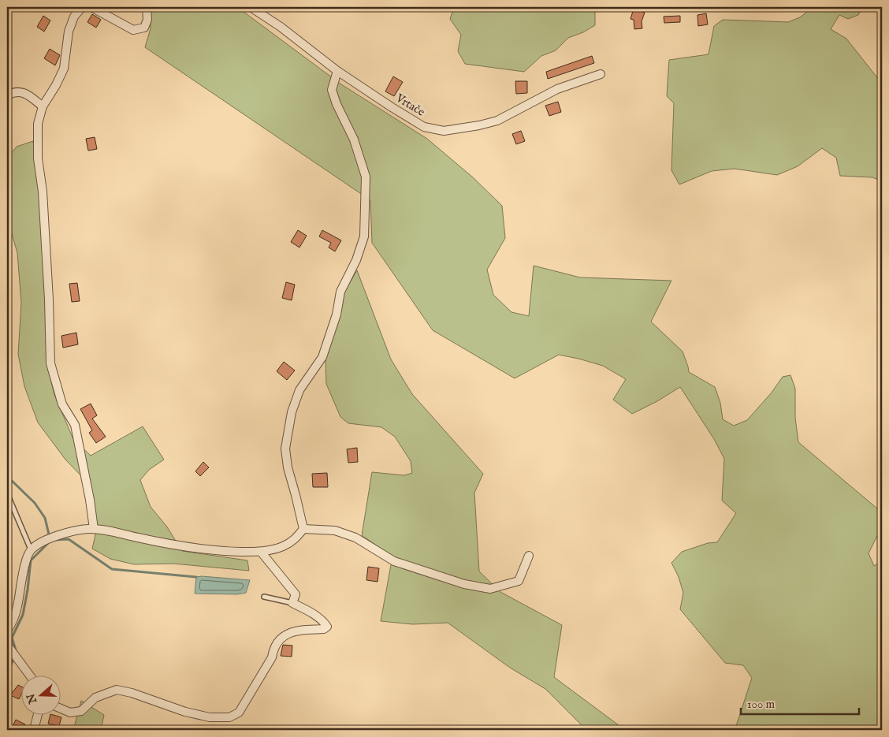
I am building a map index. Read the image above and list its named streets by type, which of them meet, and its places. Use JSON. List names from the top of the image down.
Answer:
{
  "streets": {
    "street": ["Vrtače"]
  },
  "scale_bar": "100 m",
  "north": "left"
}
